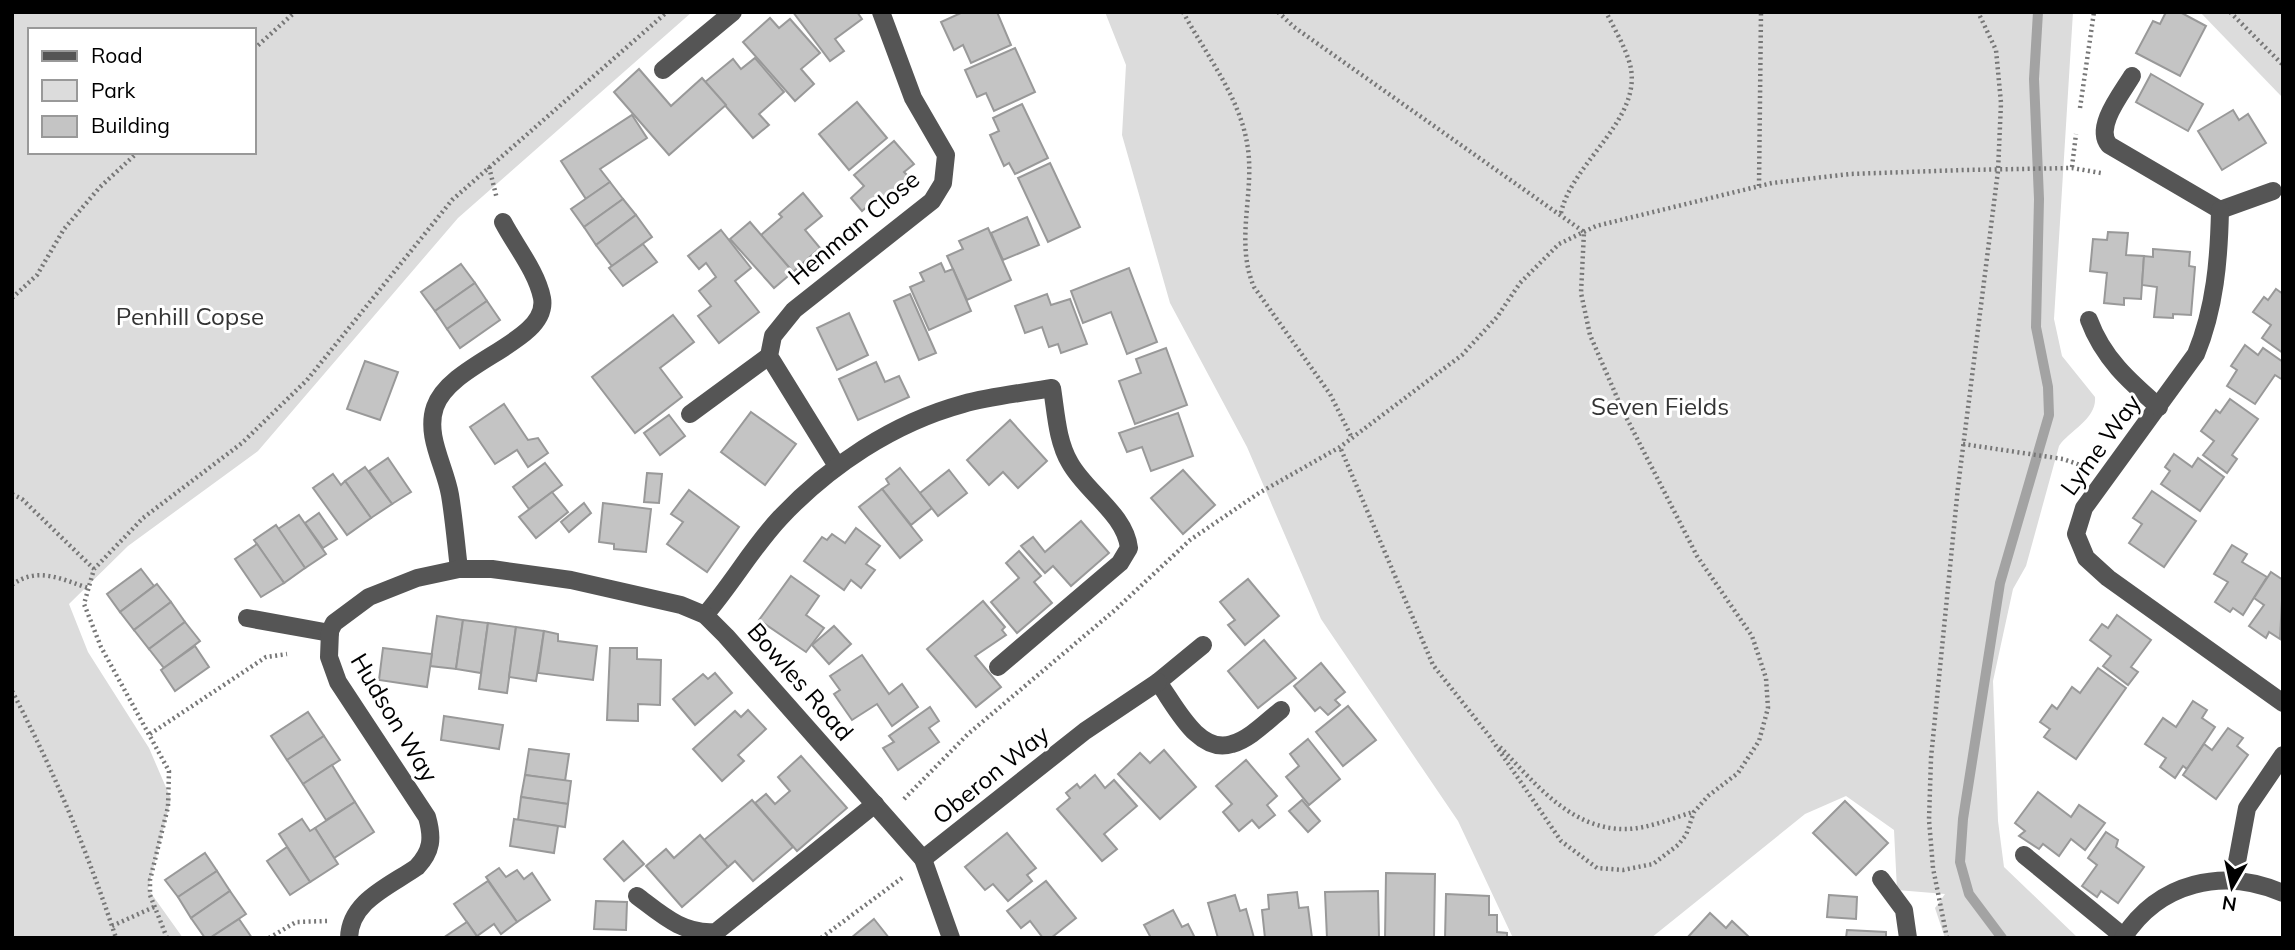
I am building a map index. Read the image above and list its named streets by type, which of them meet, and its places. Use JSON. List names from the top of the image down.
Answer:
{
  "streets": {
    "street": [
      "Henman Close",
      "Lyme Way",
      "Bowles Road",
      "Hudson Way",
      "Oberon Way"
    ]
  },
  "crossings": [
    ["Bowles Road", "Hudson Way"],
    ["Bowles Road", "Oberon Way"]
  ],
  "parks": ["Penhill Copse", "Seven Fields"],
  "legend": ["Road", "Park", "Building"],
  "north": "bottom"
}
